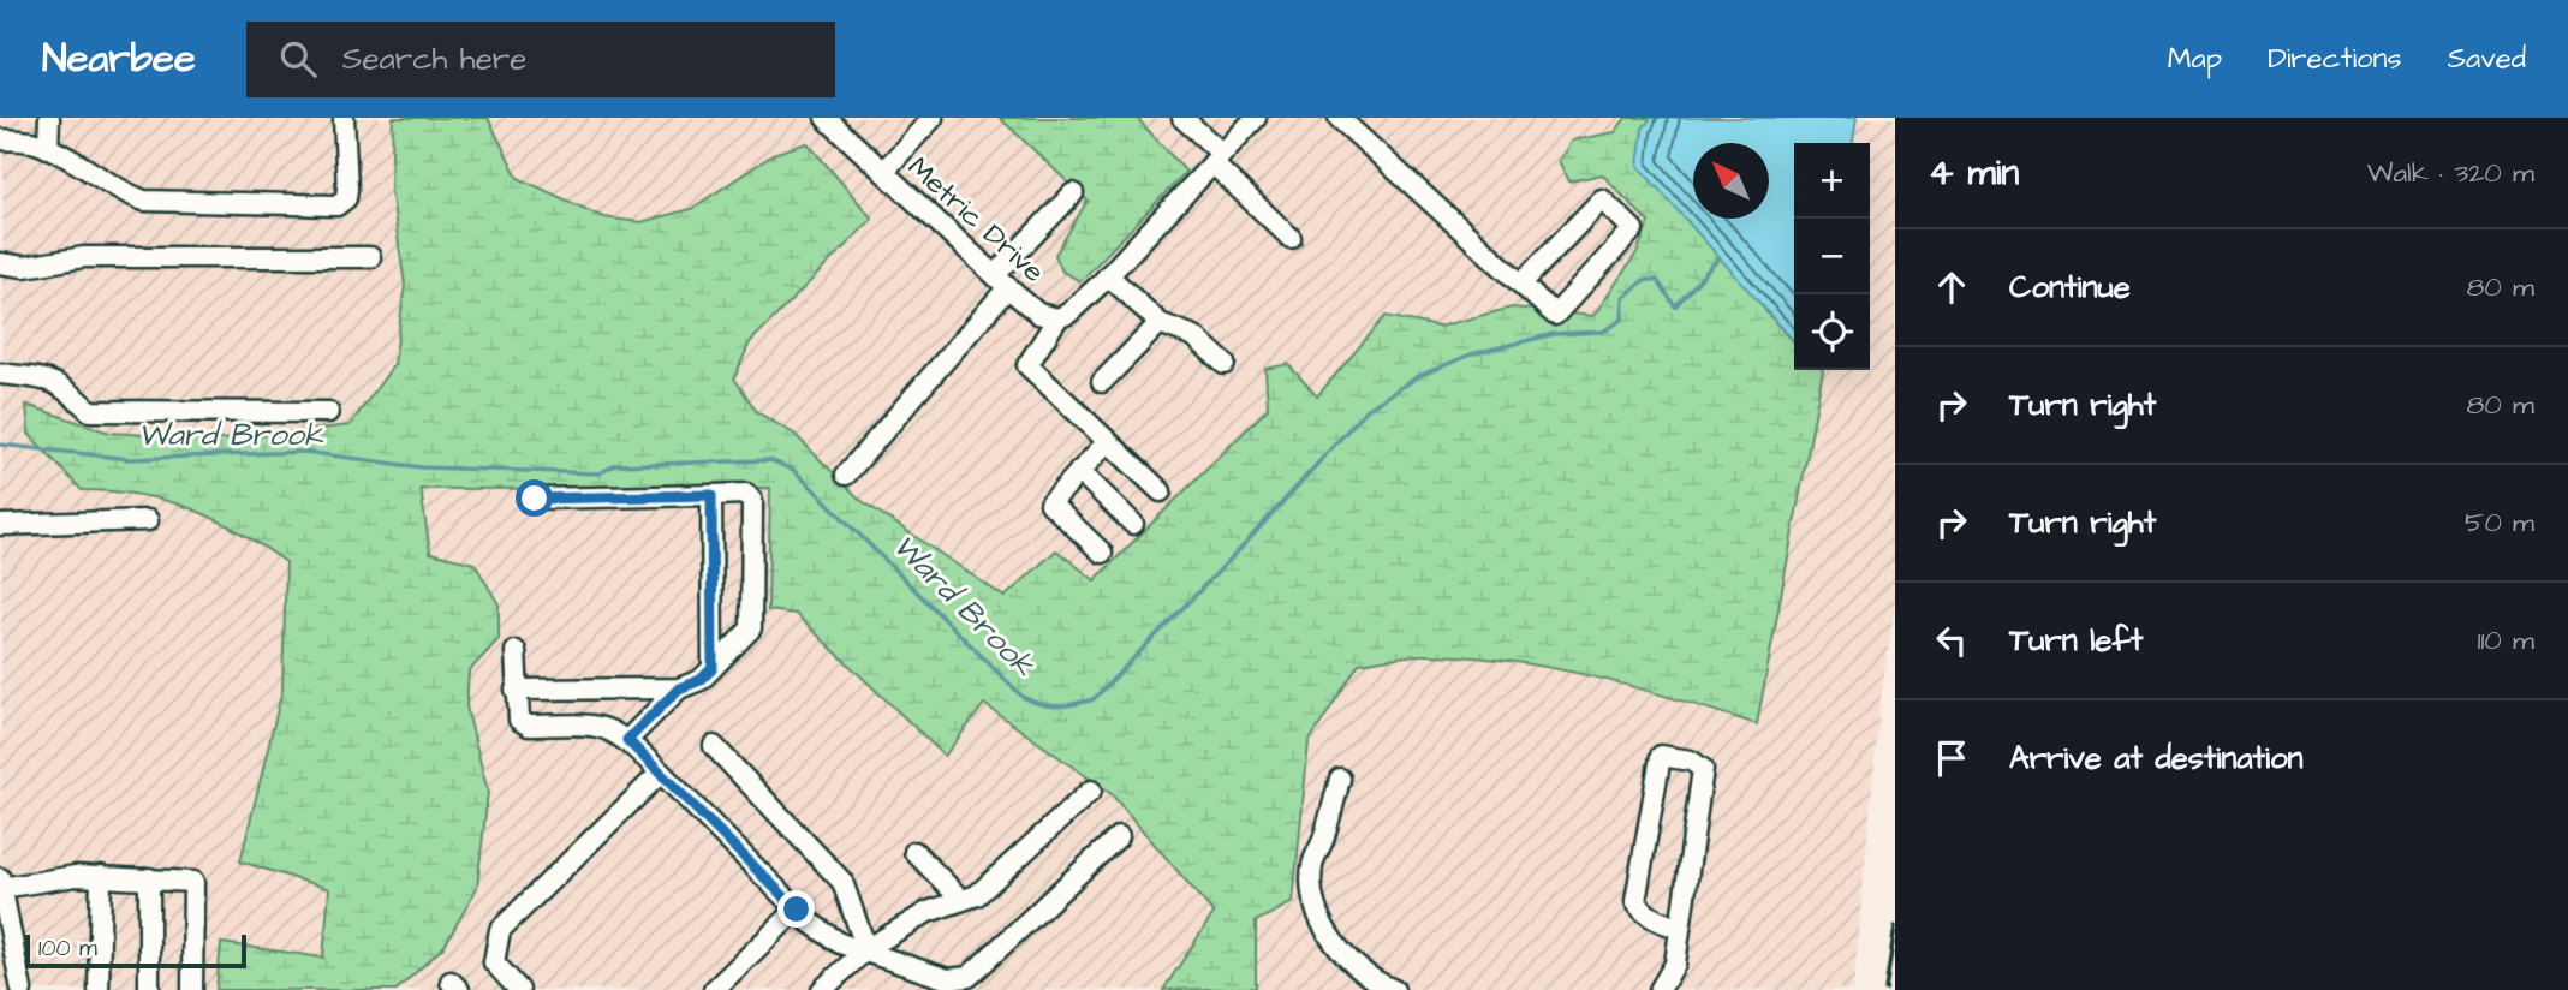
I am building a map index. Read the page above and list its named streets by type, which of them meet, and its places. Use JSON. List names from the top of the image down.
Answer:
{
  "streets": {
    "street": ["Metric Drive"]
  },
  "water": ["Ward Brook"],
  "scale_bar": "100 m",
  "north": "top left",
  "page": {
    "header": "Nearbee",
    "search": "Search here",
    "nav": ["Map", "Directions", "Saved"],
    "heading": ["4 min", "Walk · 320 m"],
    "map_buttons": ["+", "−"],
    "list": [
      ["Continue", "80 m"],
      ["Turn right", "80 m"],
      ["Turn right", "50 m"],
      ["Turn left", "110 m"],
      "Arrive at destination"
    ],
    "scale": "100 m"
  }
}
